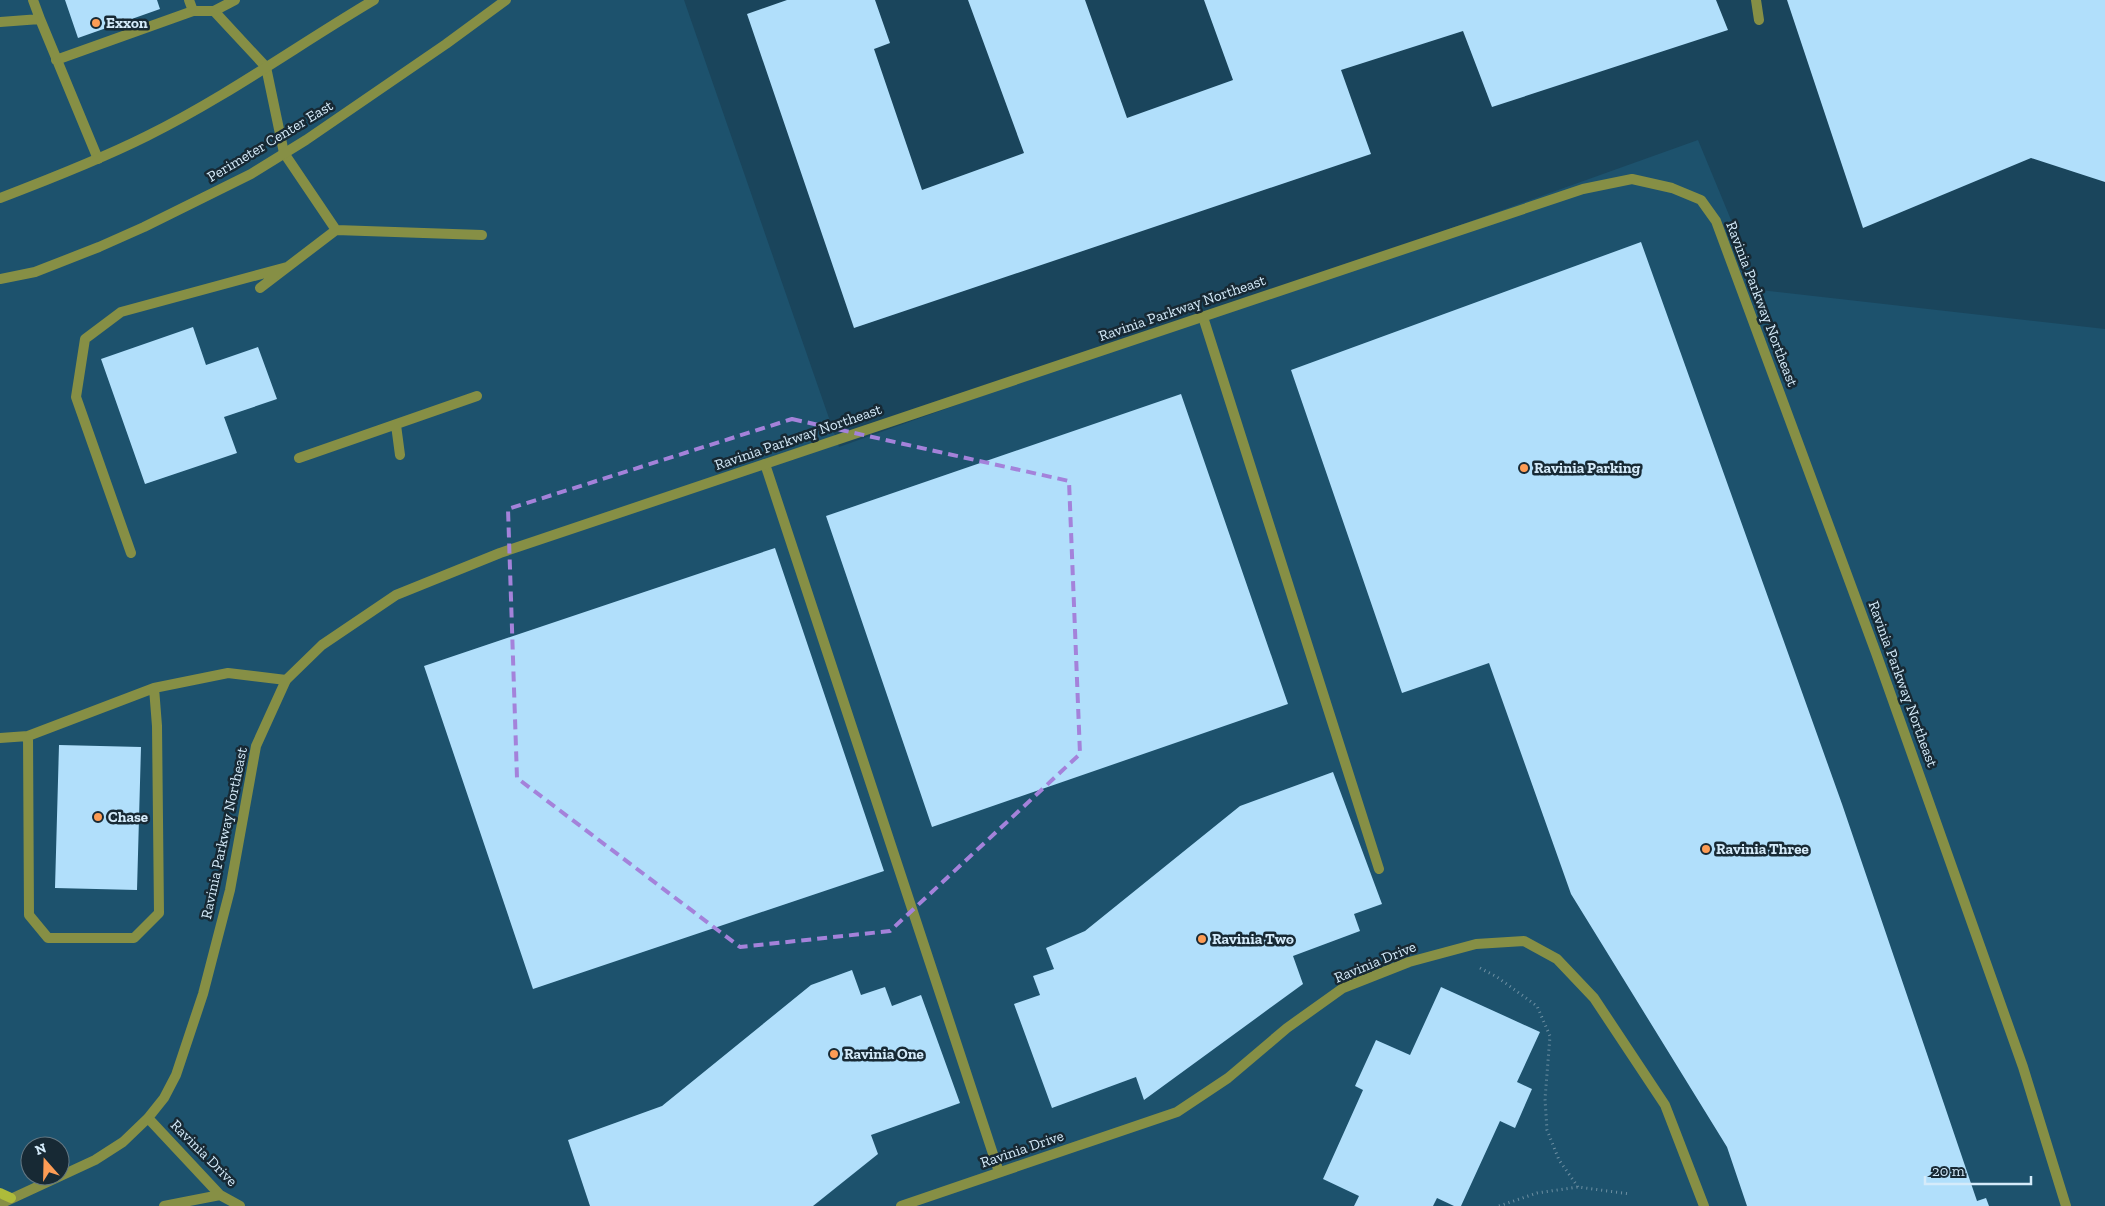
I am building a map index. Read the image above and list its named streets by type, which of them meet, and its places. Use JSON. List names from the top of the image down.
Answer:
{
  "streets": {
    "street": ["Perimeter Center East", "Ravinia Parkway Northeast", "Ravinia Drive"]
  },
  "crossings": [
    ["Ravinia Parkway Northeast", "Ravinia Drive"]
  ],
  "places": [
    "Exxon",
    "Ravinia Parking",
    "Chase",
    "Ravinia Three",
    "Ravinia Two",
    "Ravinia One"
  ],
  "scale_bar": "20 m",
  "north": "top"
}
